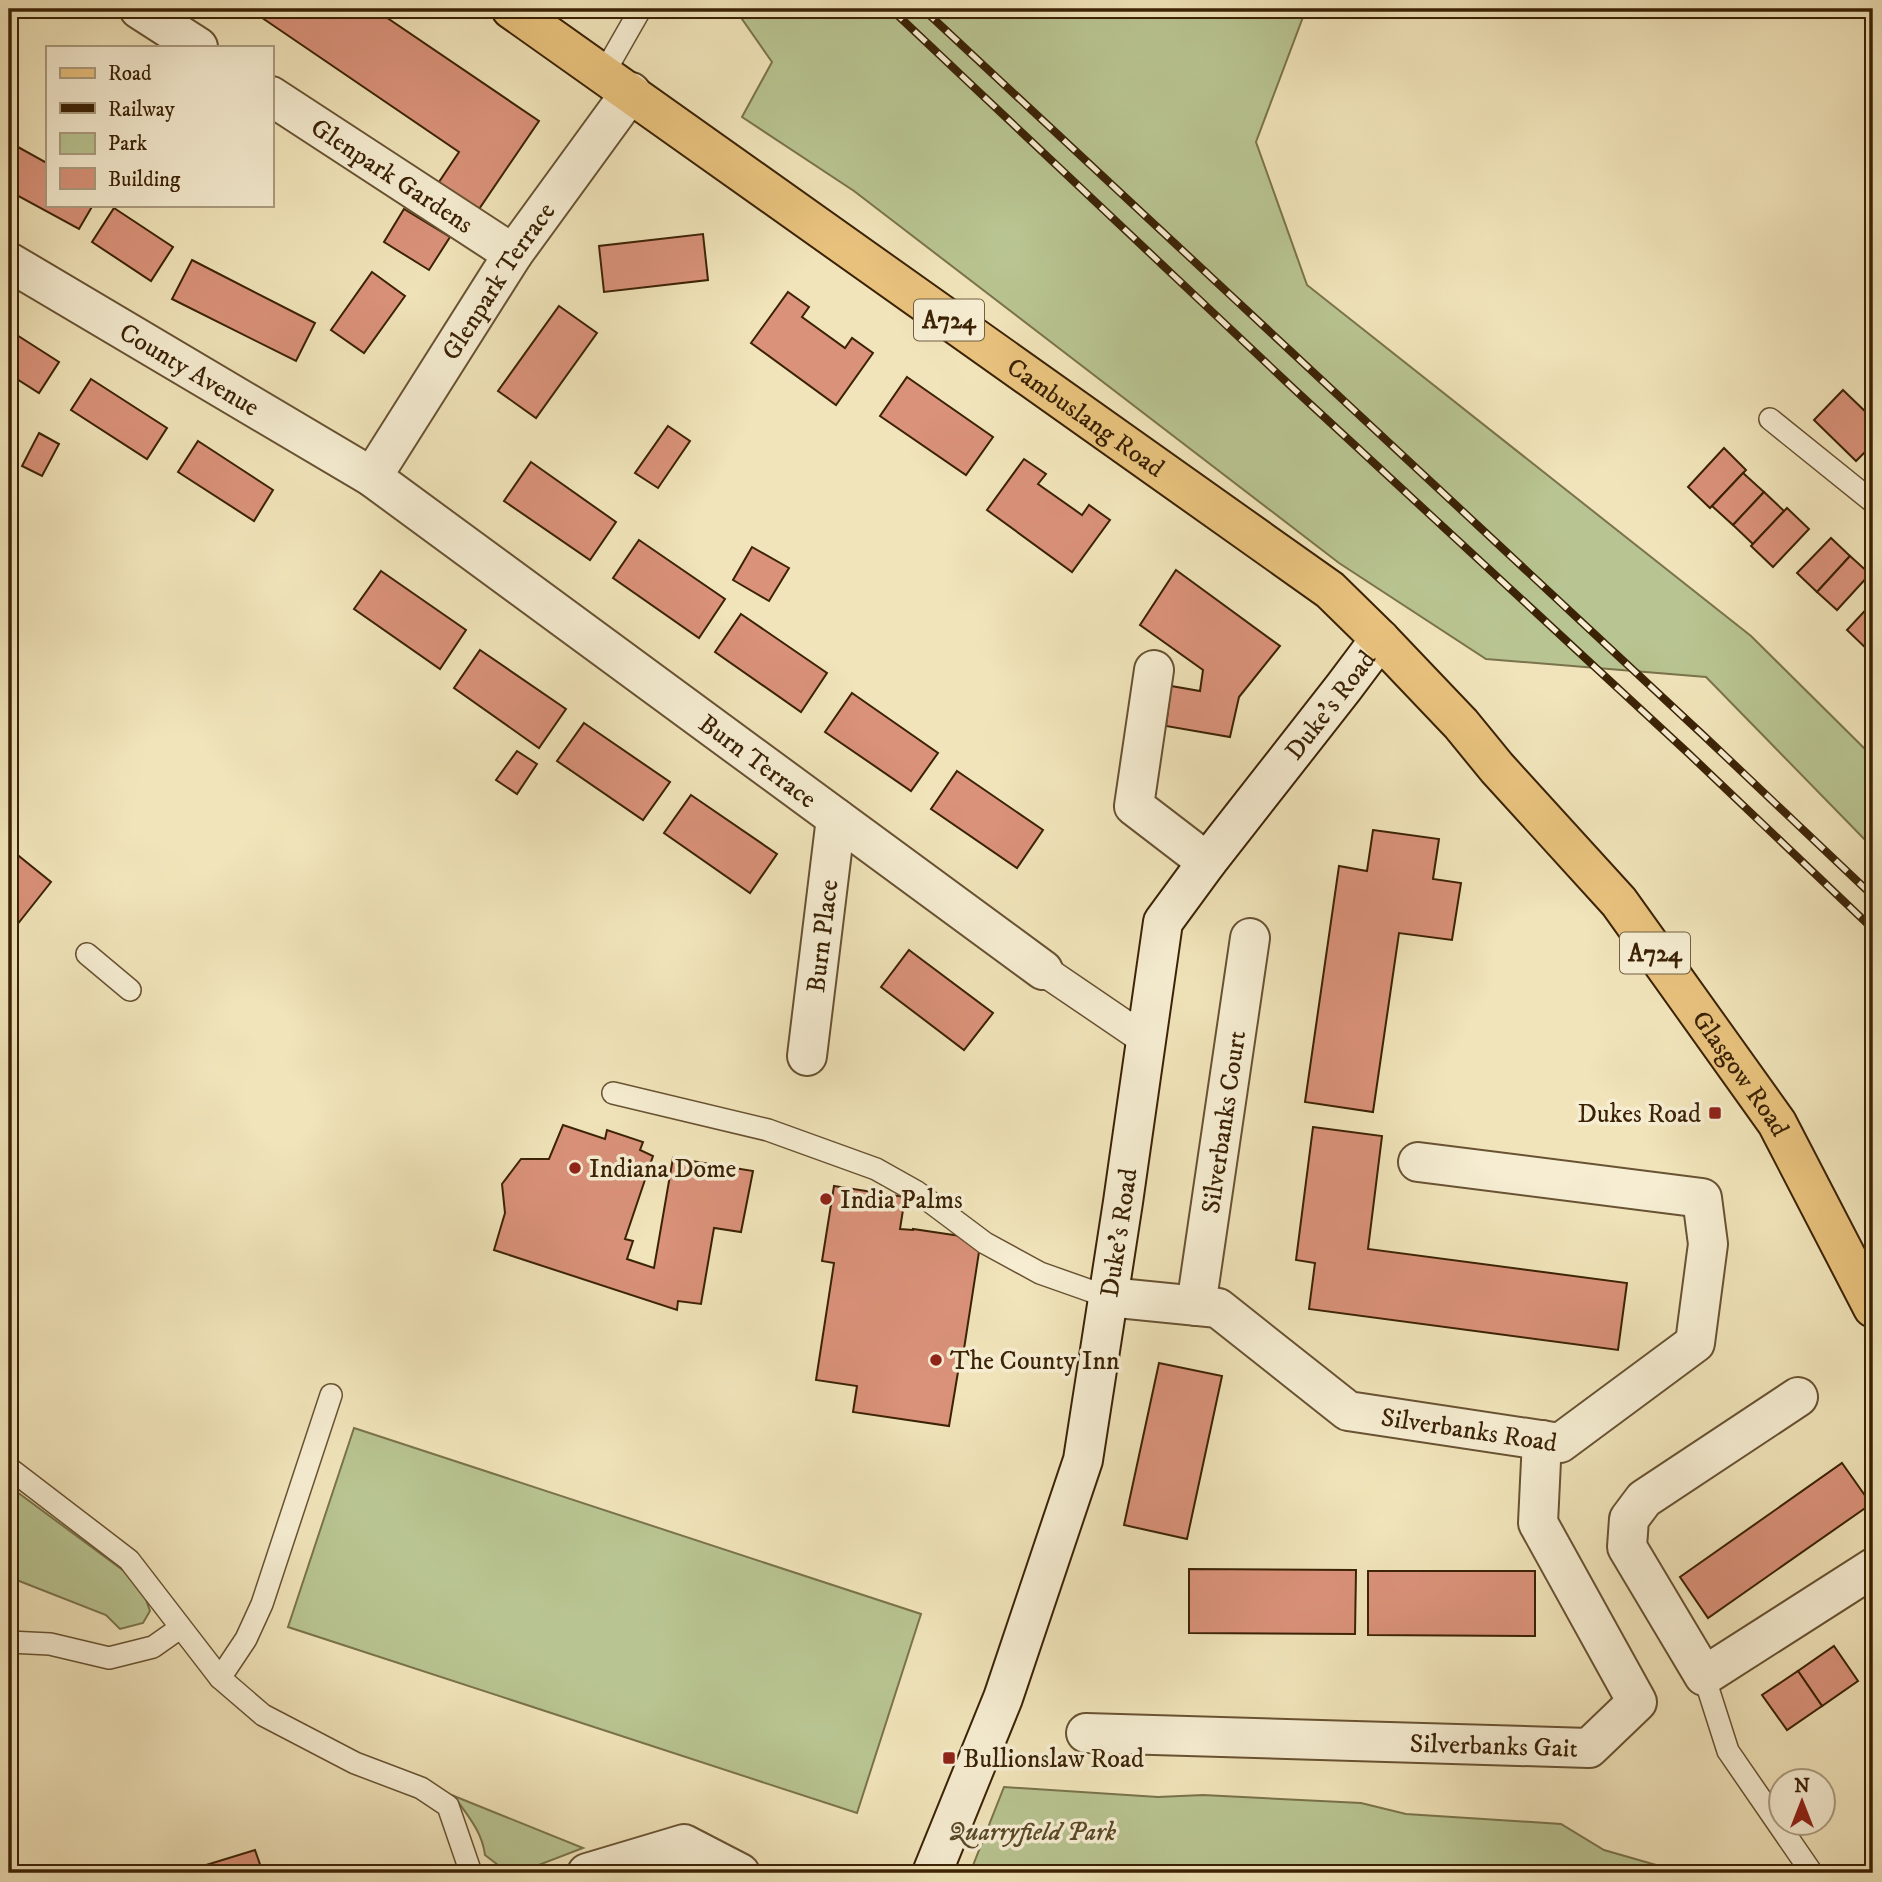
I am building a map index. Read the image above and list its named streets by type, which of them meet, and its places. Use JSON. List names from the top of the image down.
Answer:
{
  "streets": {
    "main road": ["A724", "Cambuslang Road", "Glasgow Road"],
    "street": [
      "Glenpark Gardens",
      "Glenpark Terrace",
      "County Avenue",
      "Duke's Road",
      "Burn Terrace",
      "Burn Place",
      "Silverbanks Court",
      "Silverbanks Road",
      "Silverbanks Gait"
    ]
  },
  "crossings": [
    ["Glenpark Gardens", "Glenpark Terrace"],
    ["Glenpark Terrace", "County Avenue"],
    ["Glenpark Terrace", "Cambuslang Road"],
    ["Glenpark Terrace", "Burn Terrace"],
    ["County Avenue", "Burn Terrace"],
    ["Cambuslang Road", "Duke's Road"],
    ["Cambuslang Road", "Glasgow Road"],
    ["Duke's Road", "Burn Terrace"],
    ["Duke's Road", "Glasgow Road"],
    ["Duke's Road", "Silverbanks Road"],
    ["Burn Terrace", "Burn Place"],
    ["Silverbanks Court", "Silverbanks Road"],
    ["Silverbanks Road", "Silverbanks Gait"]
  ],
  "parks": ["Quarryfield Park"],
  "places": {
    "transit": ["Dukes Road", "Bullionslaw Road"],
    "other": ["Indiana Dome", "India Palms", "The County Inn"]
  },
  "legend": [
    "Road",
    "Railway",
    "Park",
    "Building"
  ],
  "north": "top"
}
